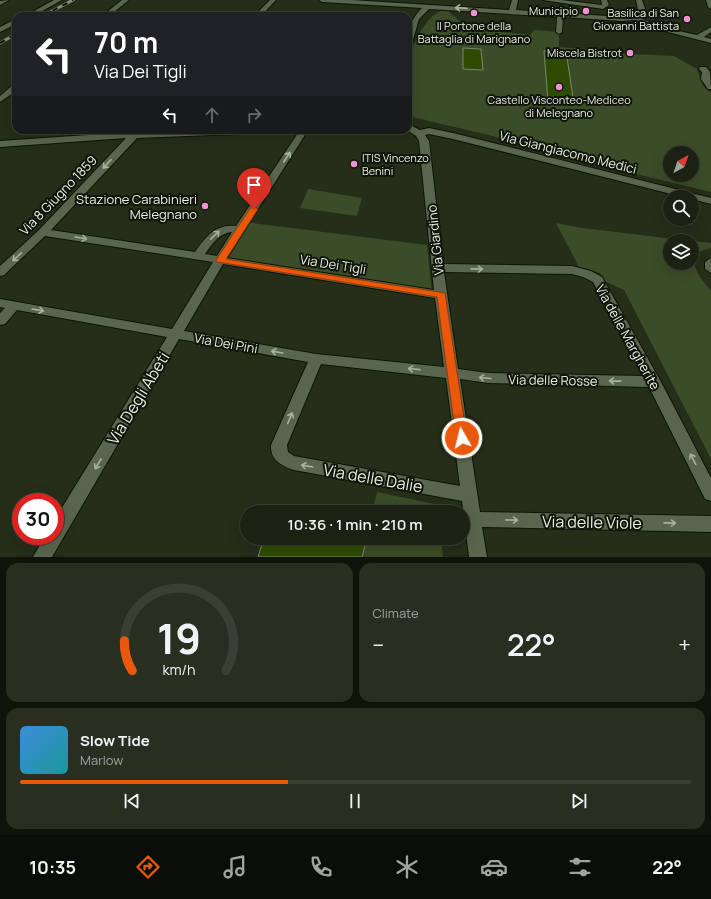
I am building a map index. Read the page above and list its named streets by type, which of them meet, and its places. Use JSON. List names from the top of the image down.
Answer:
{
  "streets": {
    "street": [
      "Via Giangiacomo Medici",
      "Via 8 Giugno 1859",
      "Via Giardino",
      "Via Dei Tigli",
      "Via delle Margherite",
      "Via Dei Pini",
      "Via delle Rosse",
      "Via Degli Abeti",
      "Via delle Dalie",
      "Via delle Viole"
    ]
  },
  "crossings": [
    ["Via Giangiacomo Medici", "Via Giardino"],
    ["Via Giardino", "Via Dei Tigli"],
    ["Via Giardino", "Via delle Margherite"],
    ["Via Giardino", "Via Dei Pini"],
    ["Via Giardino", "Via delle Rosse"],
    ["Via Giardino", "Via delle Dalie"],
    ["Via Giardino", "Via delle Viole"],
    ["Via Dei Tigli", "Via Degli Abeti"],
    ["Via delle Margherite", "Via delle Rosse"],
    ["Via Dei Pini", "Via delle Rosse"],
    ["Via Dei Pini", "Via Degli Abeti"],
    ["Via Dei Pini", "Via delle Dalie"]
  ],
  "one_way": ["Via 8 Giugno 1859", "Via delle Rosse", "Via delle Viole"],
  "places": [
    "Municipio",
    "Il Portone della Battaglia di Marignano",
    "Basilica di San Giovanni Battista",
    "Miscela Bistrot",
    "Castello Visconteo-Mediceo di Melegnano",
    "ITIS Vincenzo Benini",
    "Stazione Carabinieri Melegnano"
  ],
  "north": "top right",
  "page": {
    "turn": ["70 m", "Via Dei Tigli"],
    "limit": "30",
    "trip": "10:36 · 1 min · 210 m",
    "tile": "Climate",
    "heat": ["−", "22°", "+"],
    "song": ["Slow Tide", "Marlow"],
    "tabs": ["10:35", "22°"],
    "gauge": ["19", "km/h"]
  }
}
